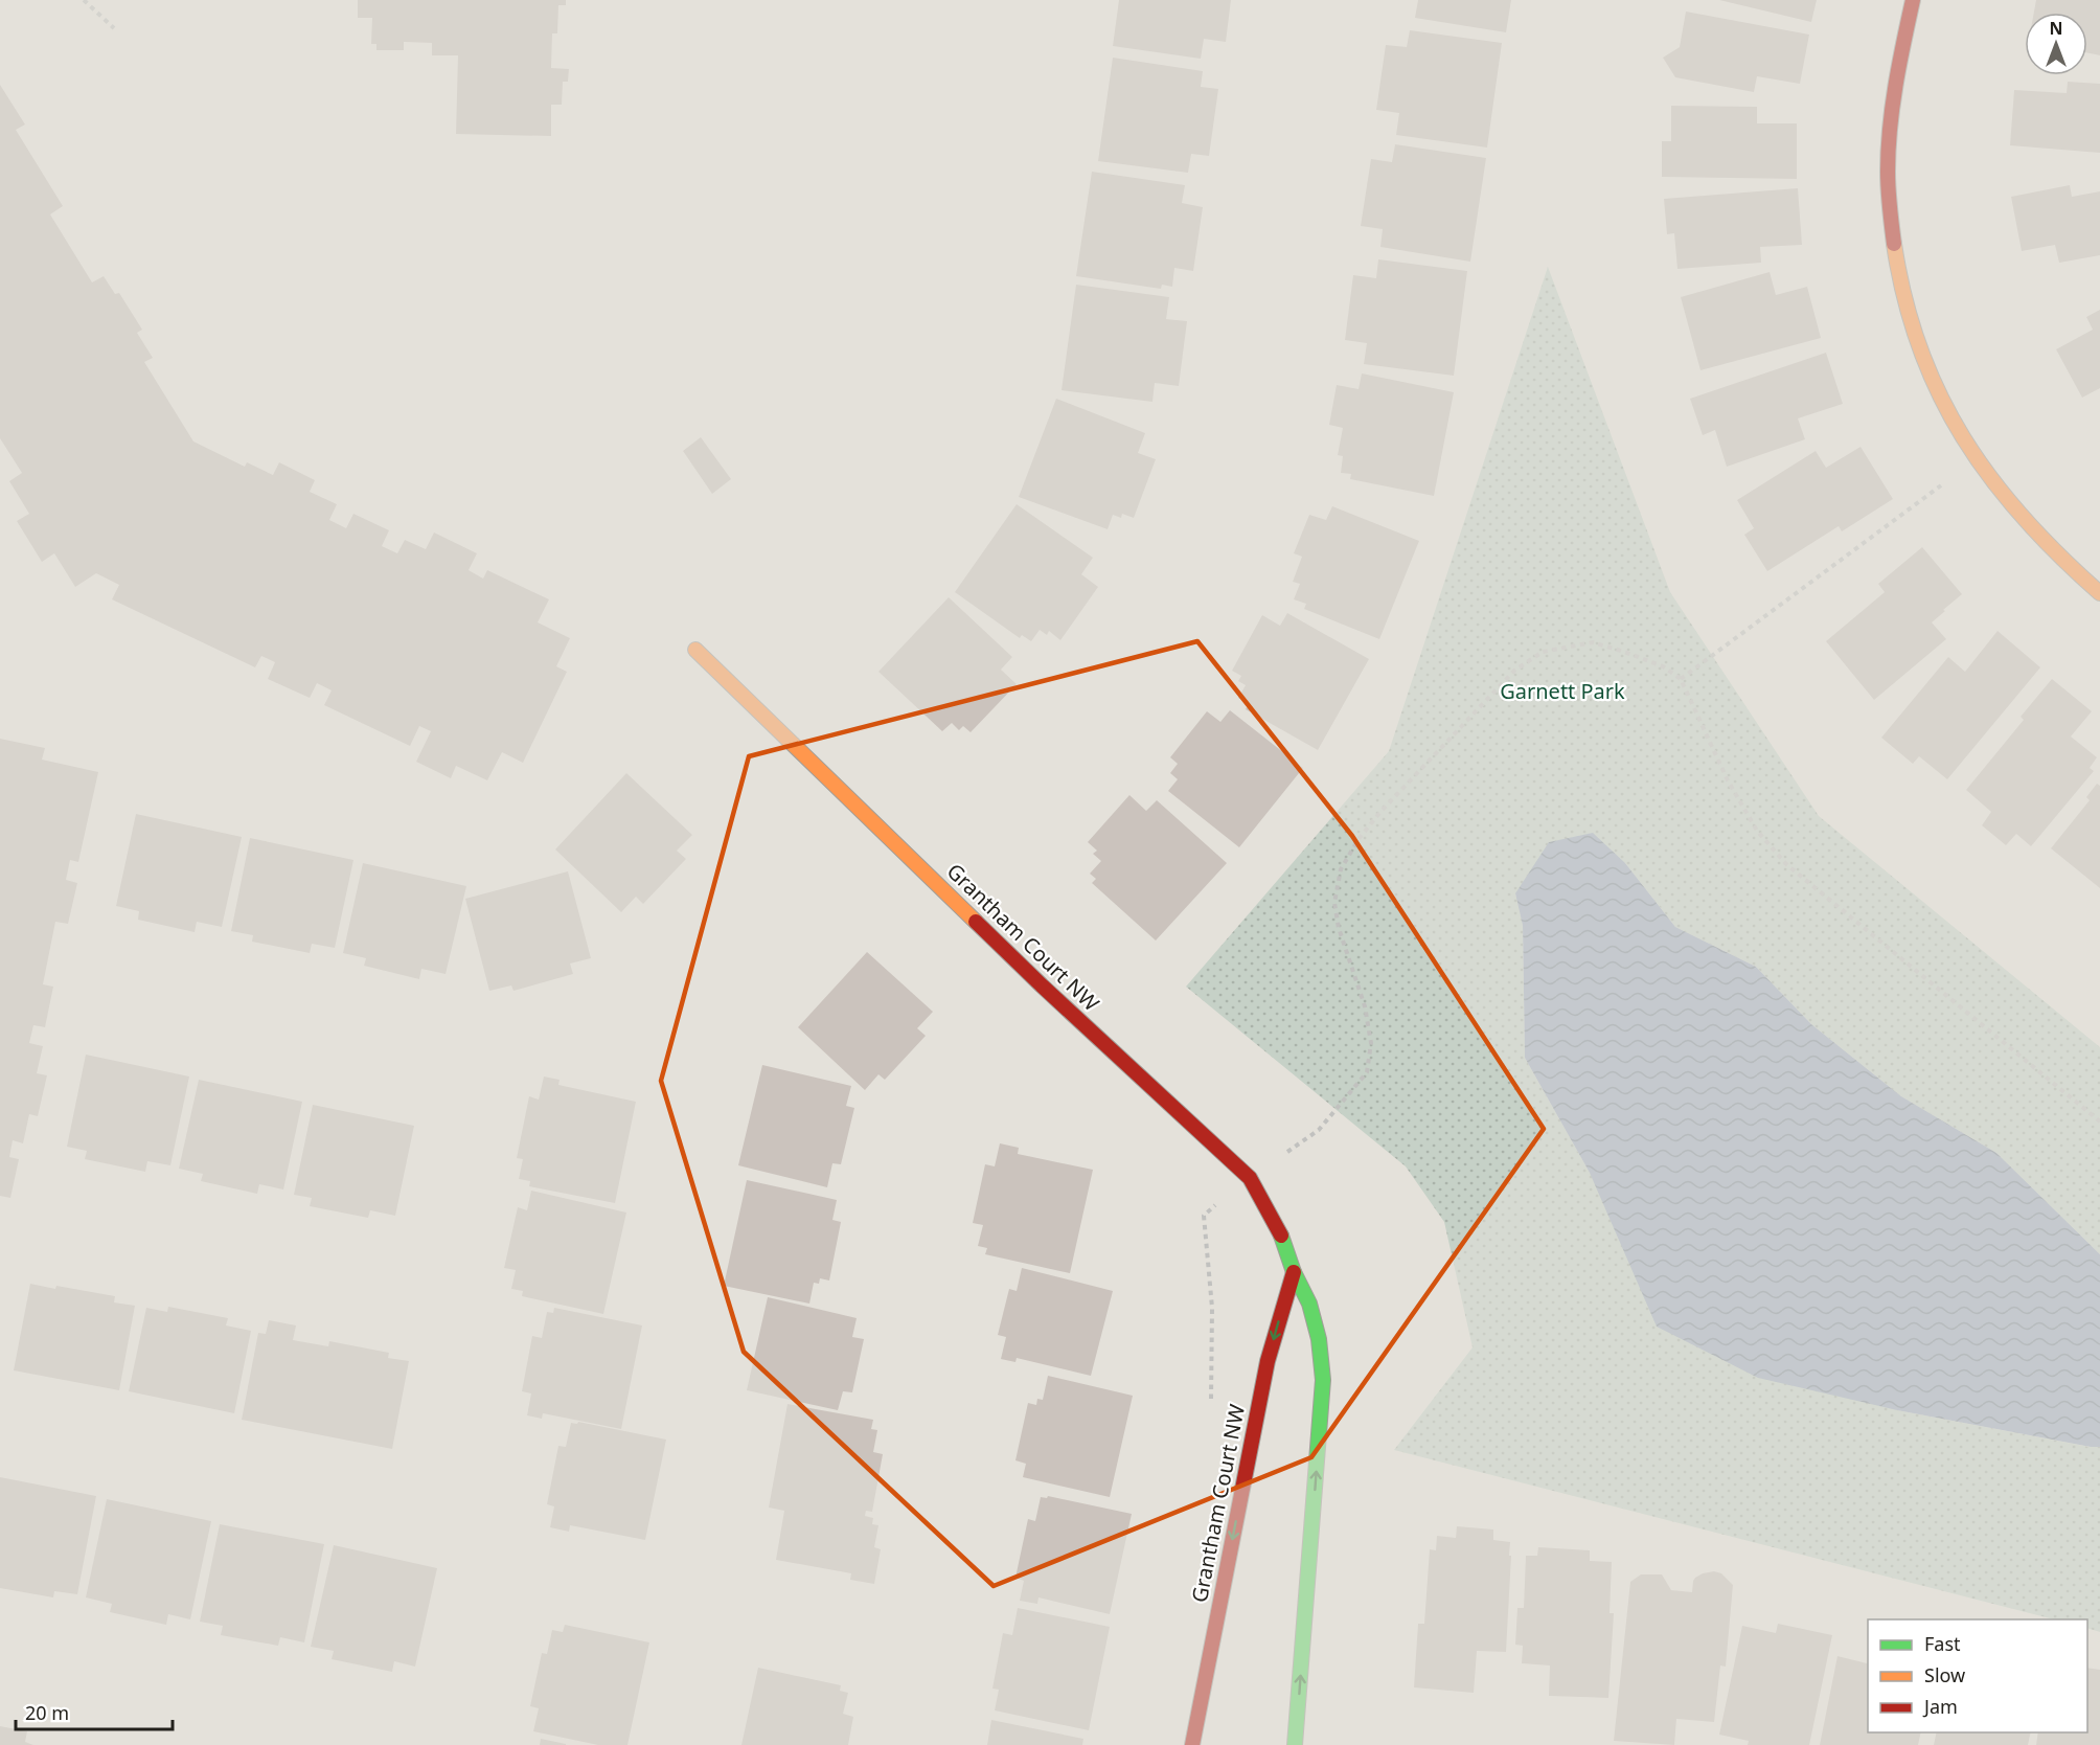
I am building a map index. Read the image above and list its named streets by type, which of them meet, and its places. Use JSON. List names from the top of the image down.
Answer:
{
  "streets": {
    "street": ["Grantham Court NW"]
  },
  "parks": ["Garnett Park"],
  "legend": ["Fast", "Slow", "Jam"],
  "scale_bar": "20 m",
  "north": "top"
}
